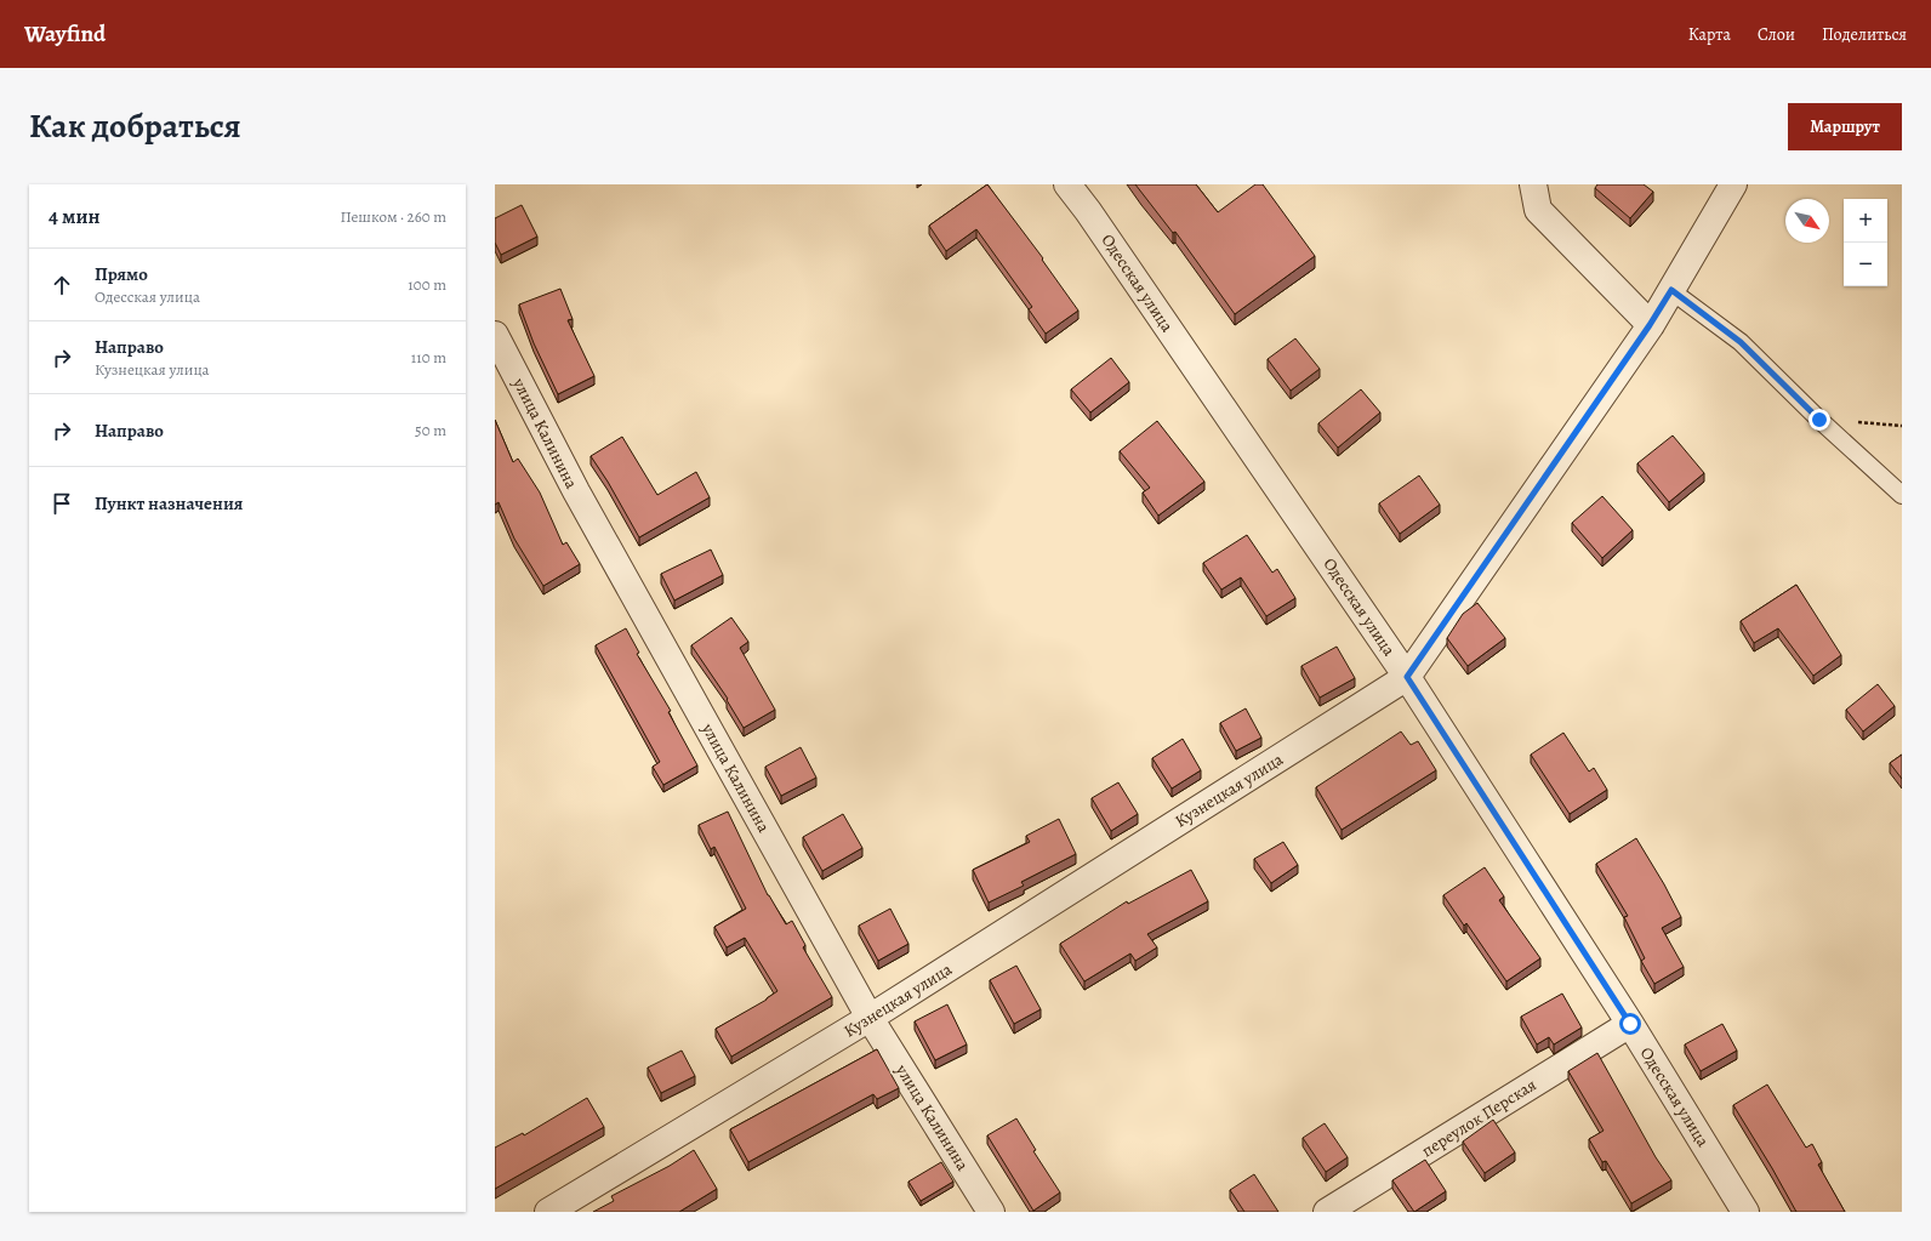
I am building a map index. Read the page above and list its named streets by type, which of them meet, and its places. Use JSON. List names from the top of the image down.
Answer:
{
  "streets": {
    "street": [
      "Одесская улица",
      "улица Калинина",
      "Кузнецкая улица",
      "переулок Перская"
    ]
  },
  "crossings": [
    ["Одесская улица", "Кузнецкая улица"],
    ["Одесская улица", "переулок Перская"],
    ["улица Калинина", "Кузнецкая улица"]
  ],
  "north": "bottom right",
  "page": {
    "header": "Wayfind",
    "nav": ["Карта", "Слои", "Поделиться"],
    "title": "Как добраться",
    "buttons": "Маршрут",
    "heading": ["4 мин", "Пешком · 260 m"],
    "map_buttons": ["+", "−"],
    "list": [
      ["Прямо", "Одесская улица", "100 m"],
      ["Направо", "Кузнецкая улица", "110 m"],
      ["Направо", "50 m"],
      "Пункт назначения"
    ]
  }
}
